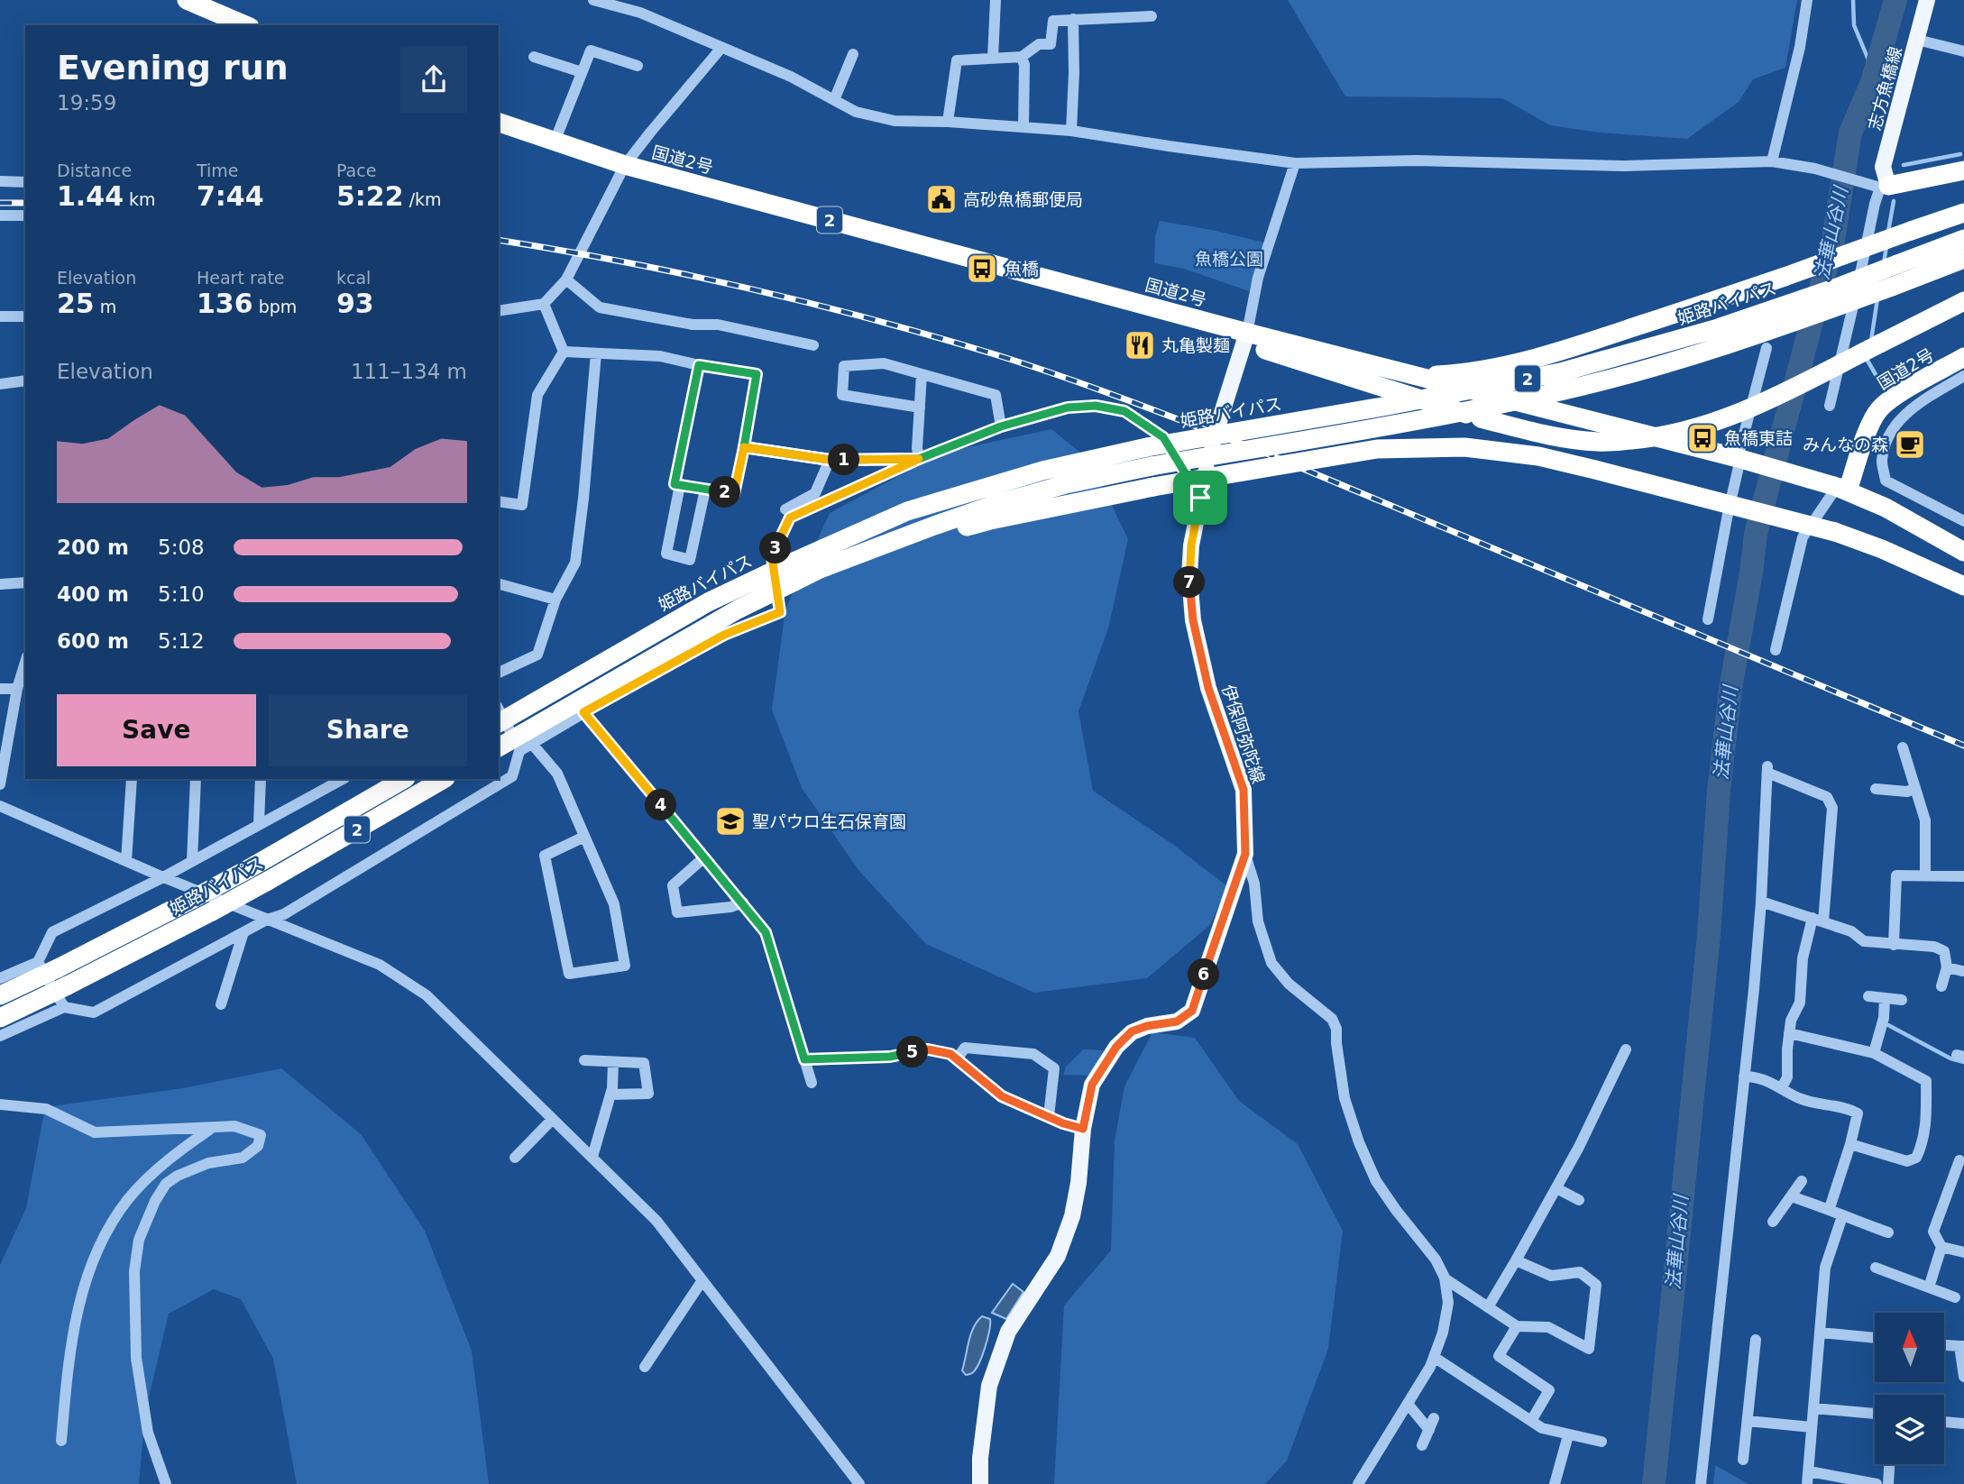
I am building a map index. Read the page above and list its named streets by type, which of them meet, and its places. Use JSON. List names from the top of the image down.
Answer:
{
  "streets": {
    "highway": ["国道2号", "2", "姫路バイパス"],
    "main road": ["志方魚橋線", "伊保阿弥陀線"]
  },
  "crossings": [
    ["国道2号", "伊保阿弥陀線"]
  ],
  "water": ["法華山谷川"],
  "parks": ["魚橋公園"],
  "places": {
    "public building": ["高砂魚橋郵便局"],
    "bus stop": ["魚橋", "魚橋東詰"],
    "restaurant": ["丸亀製麺"],
    "cafe": ["みんなの森"],
    "school or university": ["聖パウロ生石保育園"]
  },
  "north": "top",
  "page": {
    "heading": ["Evening run", "19:59"],
    "stats": [
      ["Distance", "1.44 km"],
      ["Time", "7:44"],
      ["Pace", "5:22 /km"],
      ["Elevation", "25 m"],
      ["Heart rate", "136 bpm"],
      ["kcal", "93"]
    ],
    "chart": ["Elevation", "111–134 m"],
    "pins": [
      "1",
      "2",
      "3",
      "7",
      "4",
      "6",
      "5"
    ],
    "list": [
      {
        "name": "200 m",
        "note": "5:08"
      },
      {
        "name": "400 m",
        "note": "5:10"
      },
      {
        "name": "600 m",
        "note": "5:12"
      }
    ],
    "buttons": ["Save", "Share"]
  }
}
